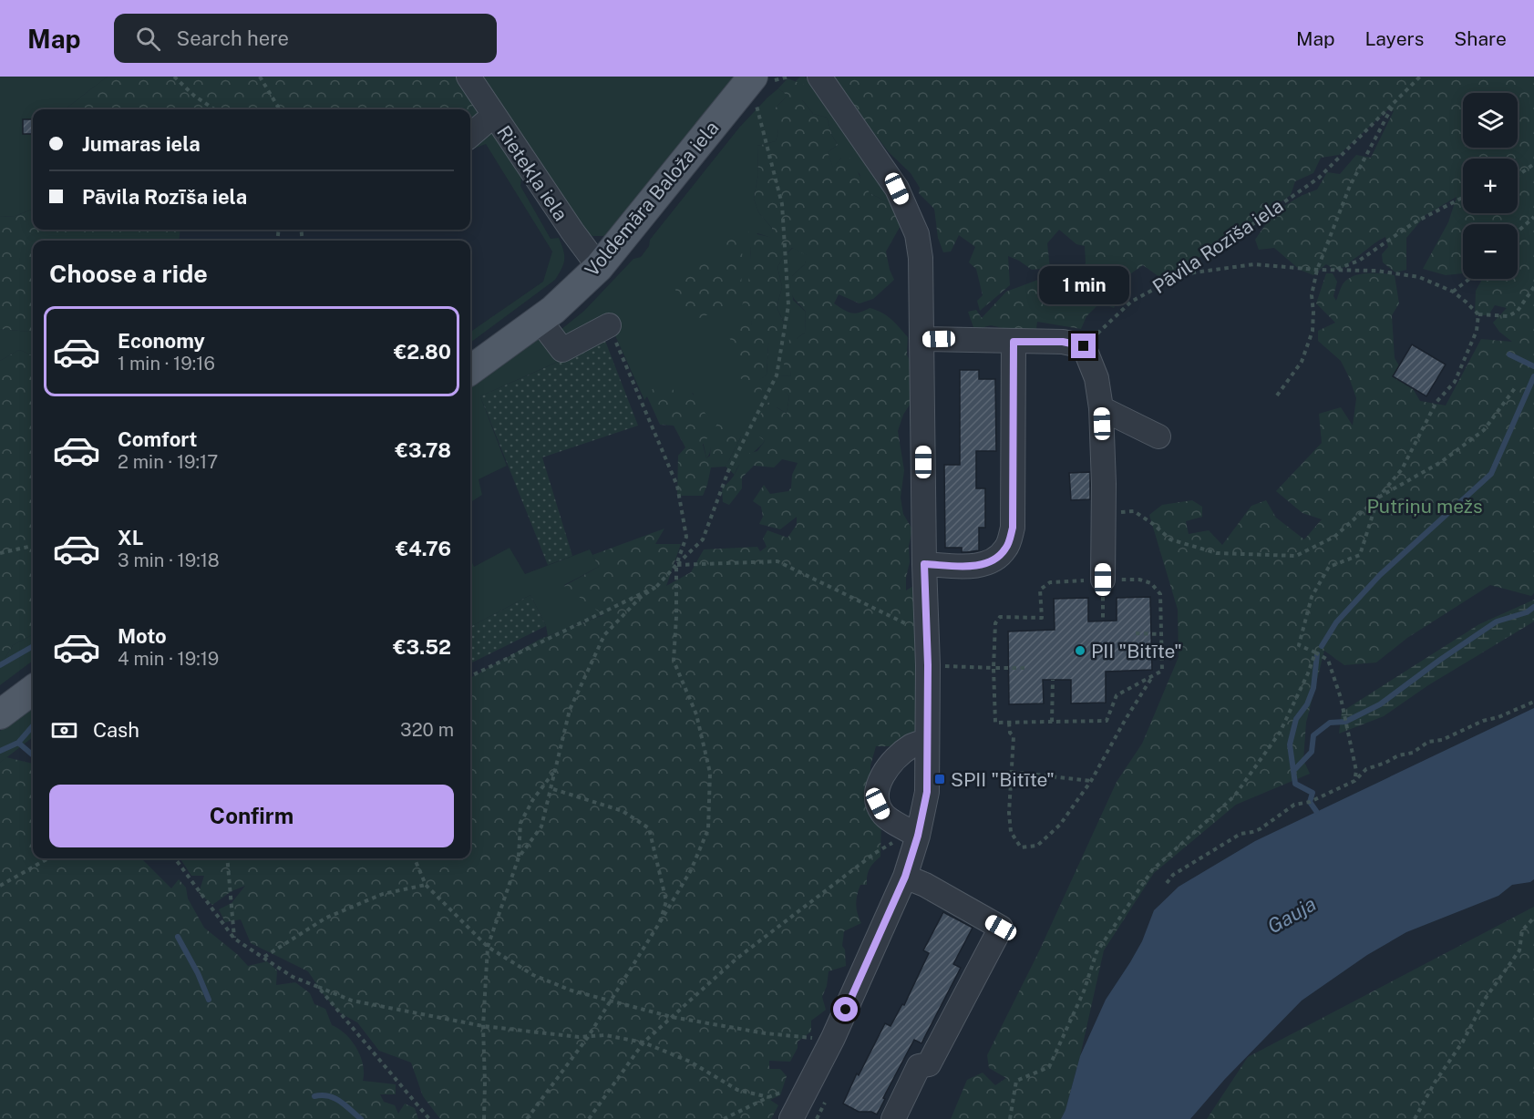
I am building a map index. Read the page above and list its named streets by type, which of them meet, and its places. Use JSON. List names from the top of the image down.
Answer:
{
  "streets": {
    "main road": ["Voldemāra Baloža iela"],
    "street": ["Rietekļa iela"],
    "path": ["Pāvila Rozīša iela"]
  },
  "crossings": [
    ["Rietekļa iela", "Voldemāra Baloža iela"]
  ],
  "water": ["Gauja"],
  "parks": ["Putriņu mežs"],
  "places": {
    "other": ["PII \"Bitīte\""],
    "transit": ["SPII \"Bitīte\""]
  },
  "page": {
    "header": "Map",
    "search": "Search here",
    "nav": ["Map", "Layers", "Share"],
    "map_buttons": ["+", "−"],
    "banner": ["Jumaras iela", "Pāvila Rozīša iela"],
    "heading": "Choose a ride",
    "bubble": "1 min",
    "list": [
      {
        "name": "Economy",
        "note": "1 min · 19:16",
        "value": "€2.80"
      },
      {
        "name": "Comfort",
        "note": "2 min · 19:17",
        "value": "€3.78"
      },
      {
        "name": "XL",
        "note": "3 min · 19:18",
        "value": "€4.76"
      },
      {
        "name": "Moto",
        "note": "4 min · 19:19",
        "value": "€3.52"
      }
    ],
    "pay": ["Cash", "320 m"],
    "buttons": "Confirm"
  }
}
